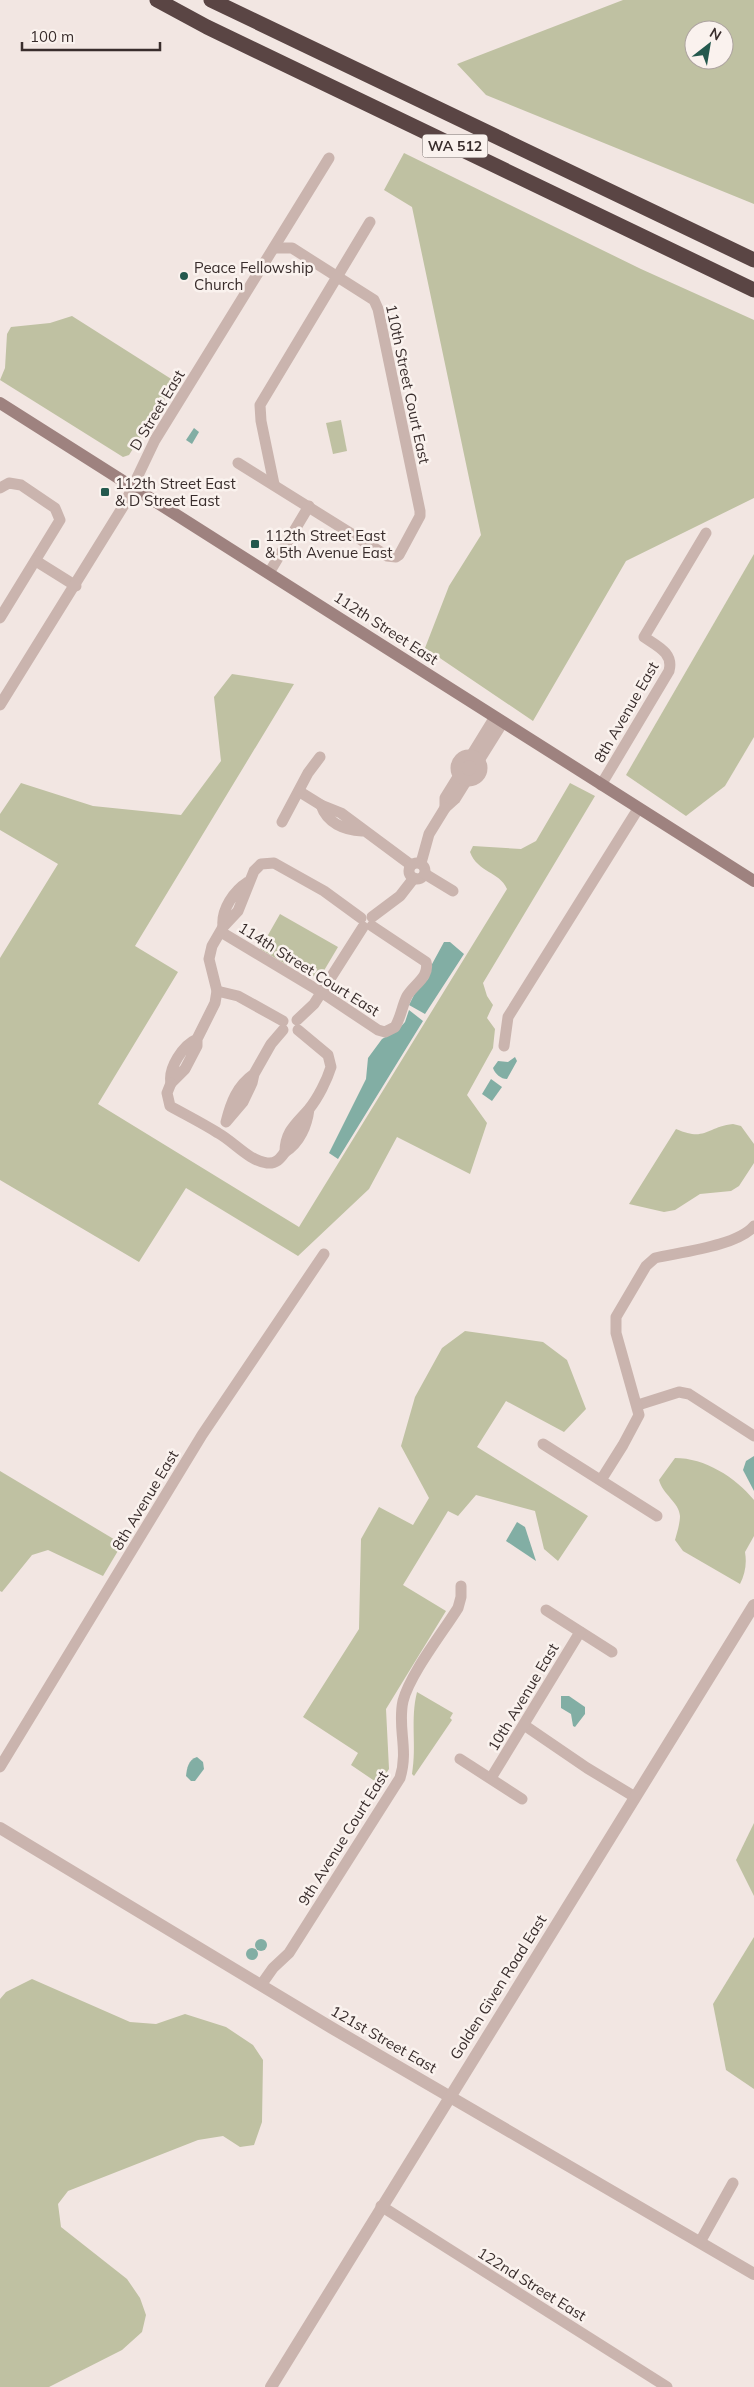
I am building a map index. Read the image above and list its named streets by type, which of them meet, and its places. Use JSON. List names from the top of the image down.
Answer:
{
  "streets": {
    "highway": ["WA 512"],
    "main road": ["112th Street East"],
    "street": [
      "110th Street Court East",
      "D Street East",
      "8th Avenue East",
      "114th Street Court East",
      "10th Avenue East",
      "9th Avenue Court East",
      "Golden Given Road East",
      "121st Street East",
      "122nd Street East"
    ]
  },
  "crossings": [
    ["110th Street Court East", "D Street East"],
    ["D Street East", "112th Street East"],
    ["112th Street East", "8th Avenue East"],
    ["9th Avenue Court East", "121st Street East"],
    ["Golden Given Road East", "121st Street East"],
    ["Golden Given Road East", "122nd Street East"]
  ],
  "places": {
    "other": ["Peace Fellowship Church"],
    "transit": ["112th Street East & D Street East", "112th Street East & 5th Avenue East"]
  },
  "scale_bar": "100 m",
  "north": "top right"
}
